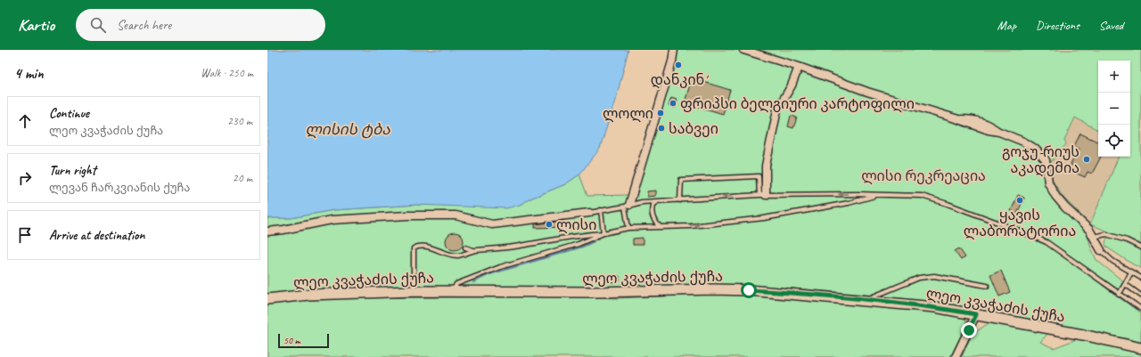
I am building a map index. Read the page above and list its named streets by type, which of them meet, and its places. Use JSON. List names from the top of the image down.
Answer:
{
  "streets": {
    "main road": ["ლეო კვაჭაძის ქუჩა"]
  },
  "water": ["ლისის ტბა"],
  "parks": ["ლისი რეკრეაცია"],
  "places": [
    "დანკინ'",
    "ფრიპსი ბელგიური კარტოფილი",
    "ლოლი",
    "საბვეი",
    "გოჯუ-რიუს აკადემია",
    "ყავის ლაბორატორია",
    "ლისი"
  ],
  "scale_bar": "50 m",
  "page": {
    "header": "Kartio",
    "search": "Search here",
    "nav": ["Map", "Directions", "Saved"],
    "heading": ["4 min", "Walk · 250 m"],
    "map_buttons": ["+", "−"],
    "list": [
      ["Continue", "ლეო კვაჭაძის ქუჩა", "230 m"],
      ["Turn right", "ლევან ჩარკვიანის ქუჩა", "20 m"],
      "Arrive at destination"
    ],
    "scale": "50 m"
  }
}
